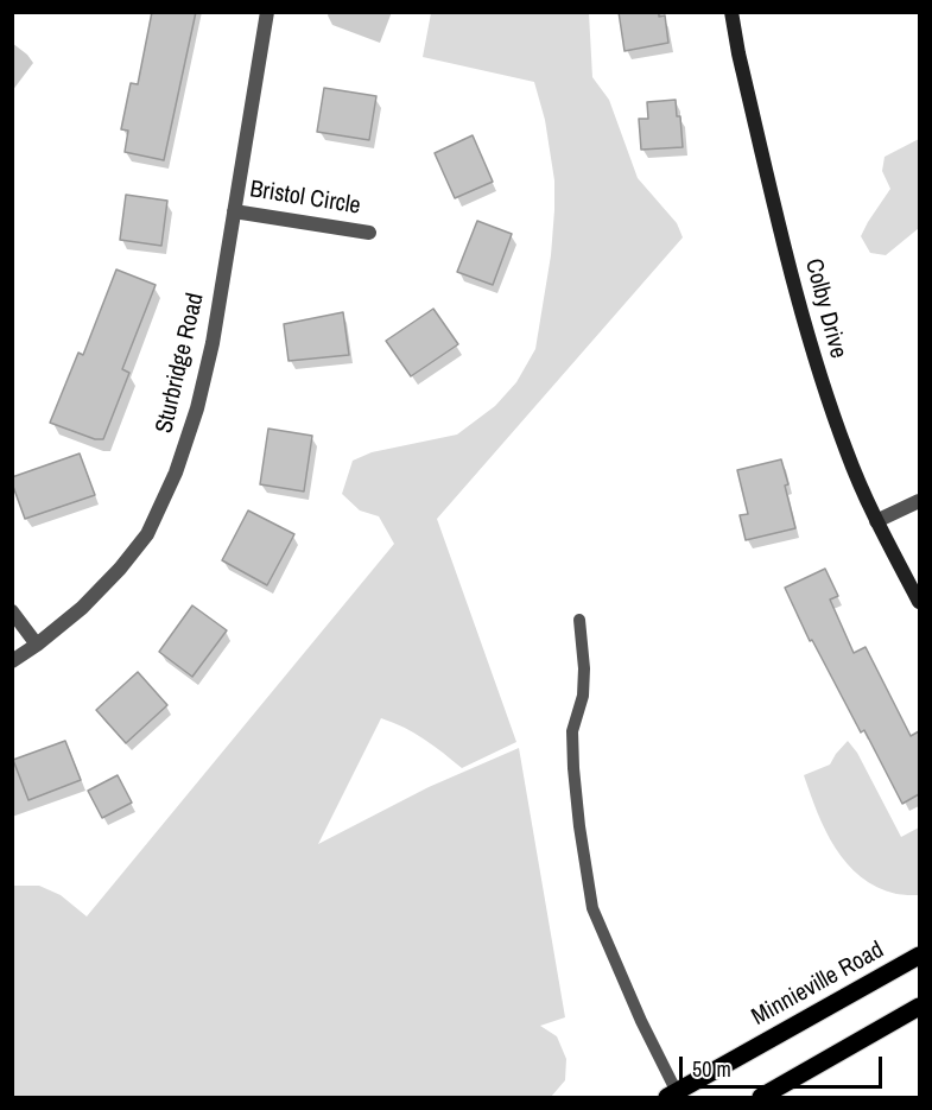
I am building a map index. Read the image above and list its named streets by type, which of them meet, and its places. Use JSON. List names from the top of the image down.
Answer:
{
  "streets": {
    "main road": ["Minnieville Road"],
    "street": ["Bristol Circle", "Colby Drive", "Sturbridge Road"]
  },
  "crossings": [
    ["Bristol Circle", "Sturbridge Road"]
  ],
  "scale_bar": "50 m"
}
